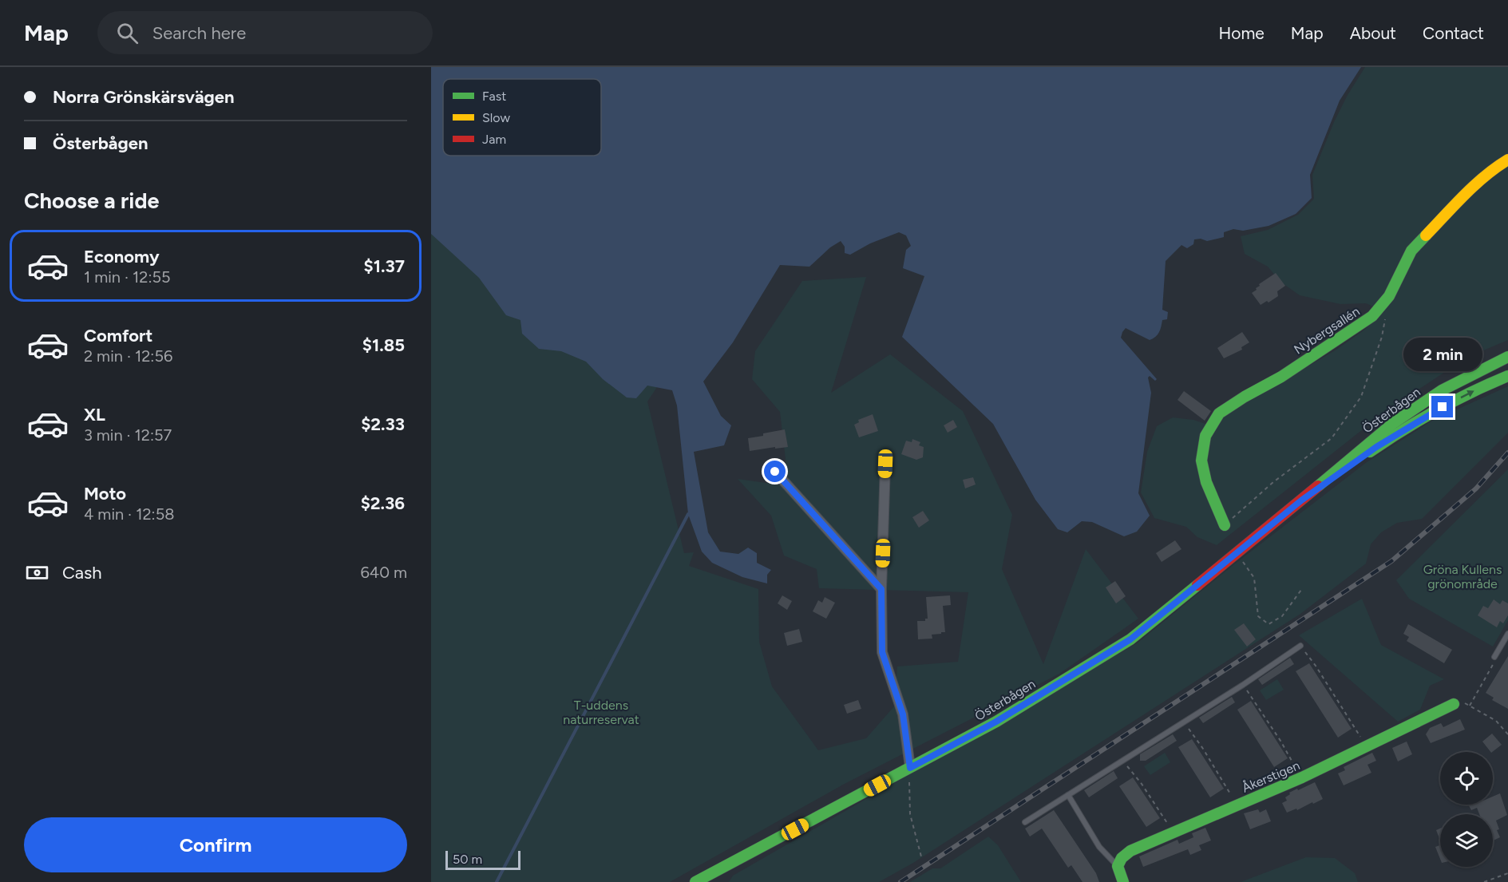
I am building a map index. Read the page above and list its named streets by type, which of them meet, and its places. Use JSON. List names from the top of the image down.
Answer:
{
  "streets": {
    "main road": ["Nybergsallén", "Österbågen", "Åkerstigen"]
  },
  "parks": ["Gröna Kullens grönområde", "T-uddens naturreservat"],
  "legend": ["Fast", "Slow", "Jam"],
  "scale_bar": "50 m",
  "page": {
    "header": "Map",
    "search": "Search here",
    "nav": [
      "Home",
      "Map",
      "About",
      "Contact"
    ],
    "banner": ["Norra Grönskärsvägen", "Österbågen"],
    "heading": "Choose a ride",
    "list": [
      {
        "name": "Economy",
        "note": "1 min · 12:55",
        "value": "$1.37"
      },
      {
        "name": "Comfort",
        "note": "2 min · 12:56",
        "value": "$1.85"
      },
      {
        "name": "XL",
        "note": "3 min · 12:57",
        "value": "$2.33"
      },
      {
        "name": "Moto",
        "note": "4 min · 12:58",
        "value": "$2.36"
      }
    ],
    "bubble": "2 min",
    "pay": ["Cash", "640 m"],
    "buttons": "Confirm",
    "scale": "50 m"
  }
}
